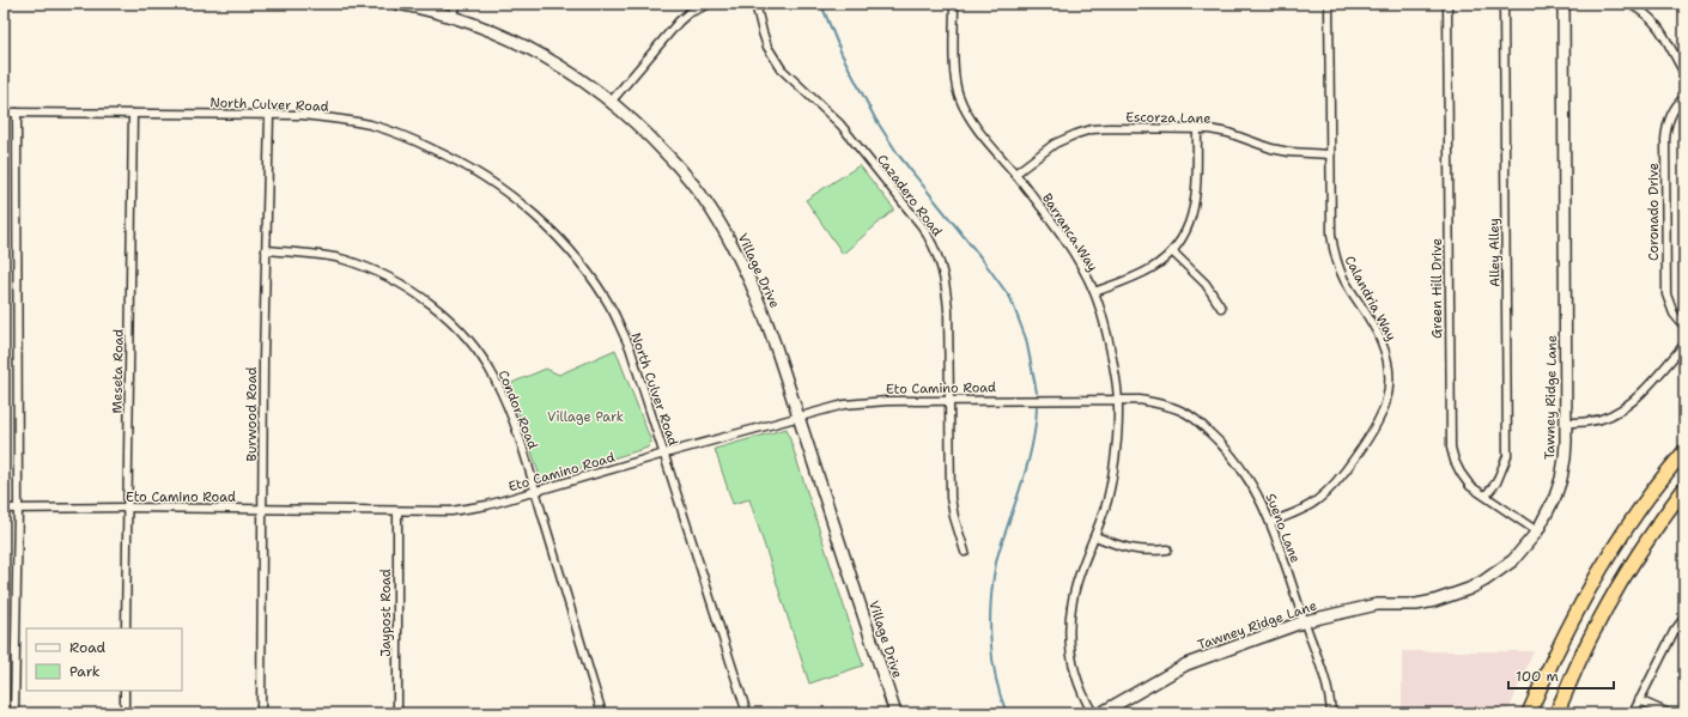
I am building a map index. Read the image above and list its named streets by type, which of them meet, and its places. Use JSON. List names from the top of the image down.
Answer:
{
  "streets": {
    "street": [
      "North Culver Road",
      "Escorza Lane",
      "Cazadero Road",
      "Coronado Drive",
      "Barranca Way",
      "Alley Alley",
      "Village Drive",
      "Green Hill Drive",
      "Calandria Way",
      "Meseta Road",
      "Eto Camino Road",
      "Tawney Ridge Lane",
      "Condor Road",
      "Burwood Road",
      "Sueno Lane",
      "Jaypost Road"
    ]
  },
  "crossings": [
    ["North Culver Road", "Meseta Road"],
    ["North Culver Road", "Eto Camino Road"],
    ["North Culver Road", "Burwood Road"],
    ["Escorza Lane", "Barranca Way"],
    ["Escorza Lane", "Calandria Way"],
    ["Cazadero Road", "Eto Camino Road"],
    ["Barranca Way", "Eto Camino Road"],
    ["Barranca Way", "Sueno Lane"],
    ["Alley Alley", "Green Hill Drive"],
    ["Village Drive", "Eto Camino Road"],
    ["Green Hill Drive", "Tawney Ridge Lane"],
    ["Calandria Way", "Sueno Lane"],
    ["Meseta Road", "Eto Camino Road"],
    ["Eto Camino Road", "Condor Road"],
    ["Eto Camino Road", "Burwood Road"],
    ["Eto Camino Road", "Sueno Lane"],
    ["Eto Camino Road", "Jaypost Road"],
    ["Tawney Ridge Lane", "Sueno Lane"],
    ["Condor Road", "Burwood Road"]
  ],
  "parks": ["Village Park"],
  "legend": ["Road", "Park"],
  "scale_bar": "100 m"
}
